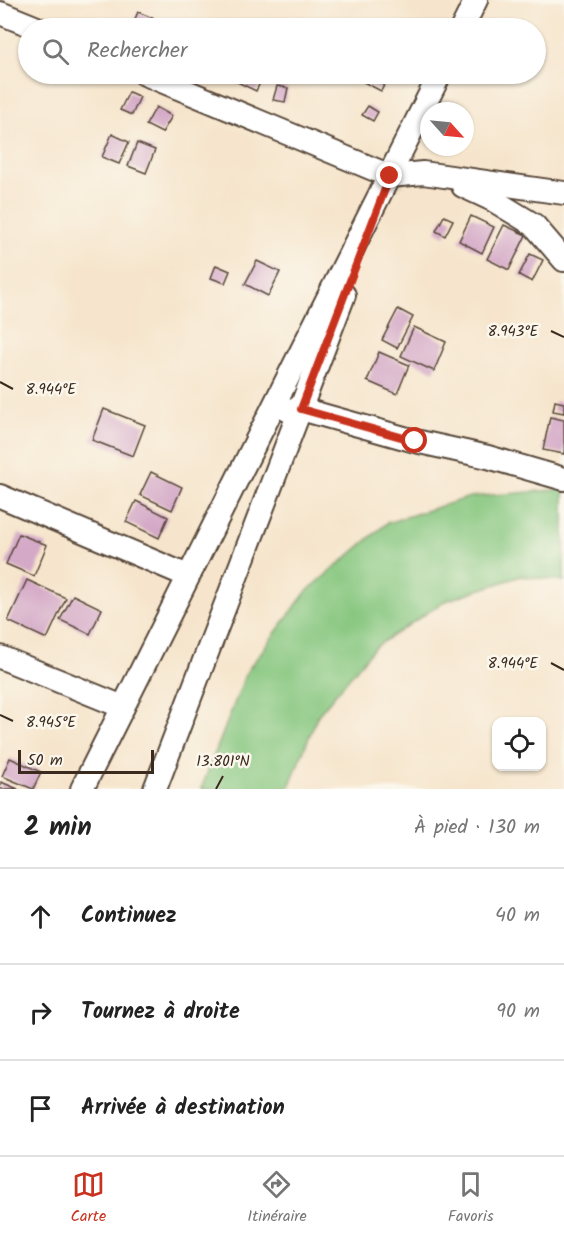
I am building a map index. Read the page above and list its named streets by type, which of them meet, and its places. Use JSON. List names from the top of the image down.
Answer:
{
  "scale_bar": "50 m",
  "north": "bottom right",
  "page": {
    "search": "Rechercher",
    "scale": "50 m",
    "heading": ["2 min", "À pied · 130 m"],
    "list": [
      ["Continuez", "40 m"],
      ["Tournez à droite", "90 m"],
      "Arrivée à destination"
    ],
    "nav": ["Carte", "Itinéraire", "Favoris"]
  },
  "coordinates": [
    "8.943°E",
    "8.944°E",
    "8.945°E",
    "13.801°N"
  ]
}
